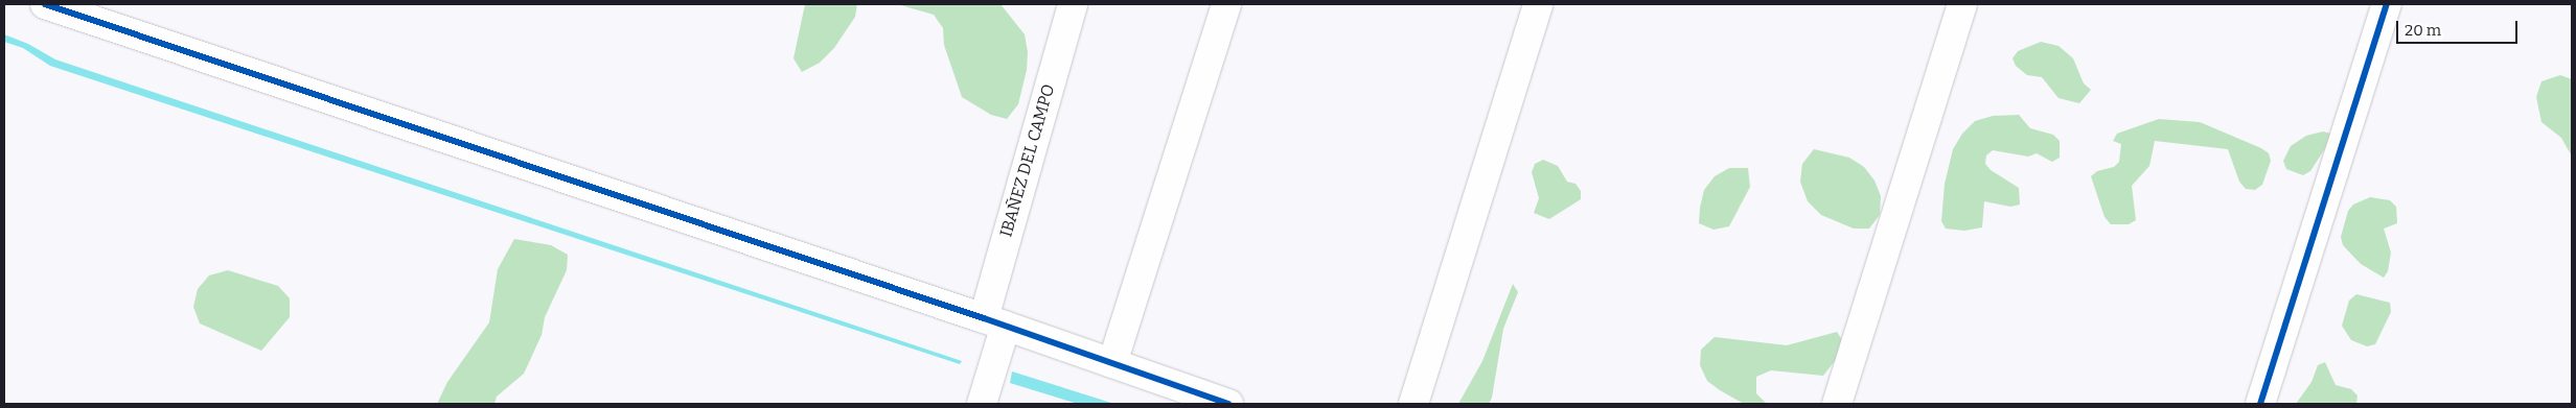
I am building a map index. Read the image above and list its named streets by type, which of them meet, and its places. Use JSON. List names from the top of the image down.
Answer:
{
  "streets": {
    "street": ["IBAÑEZ DEL CAMPO"]
  },
  "scale_bar": "20 m"
}
